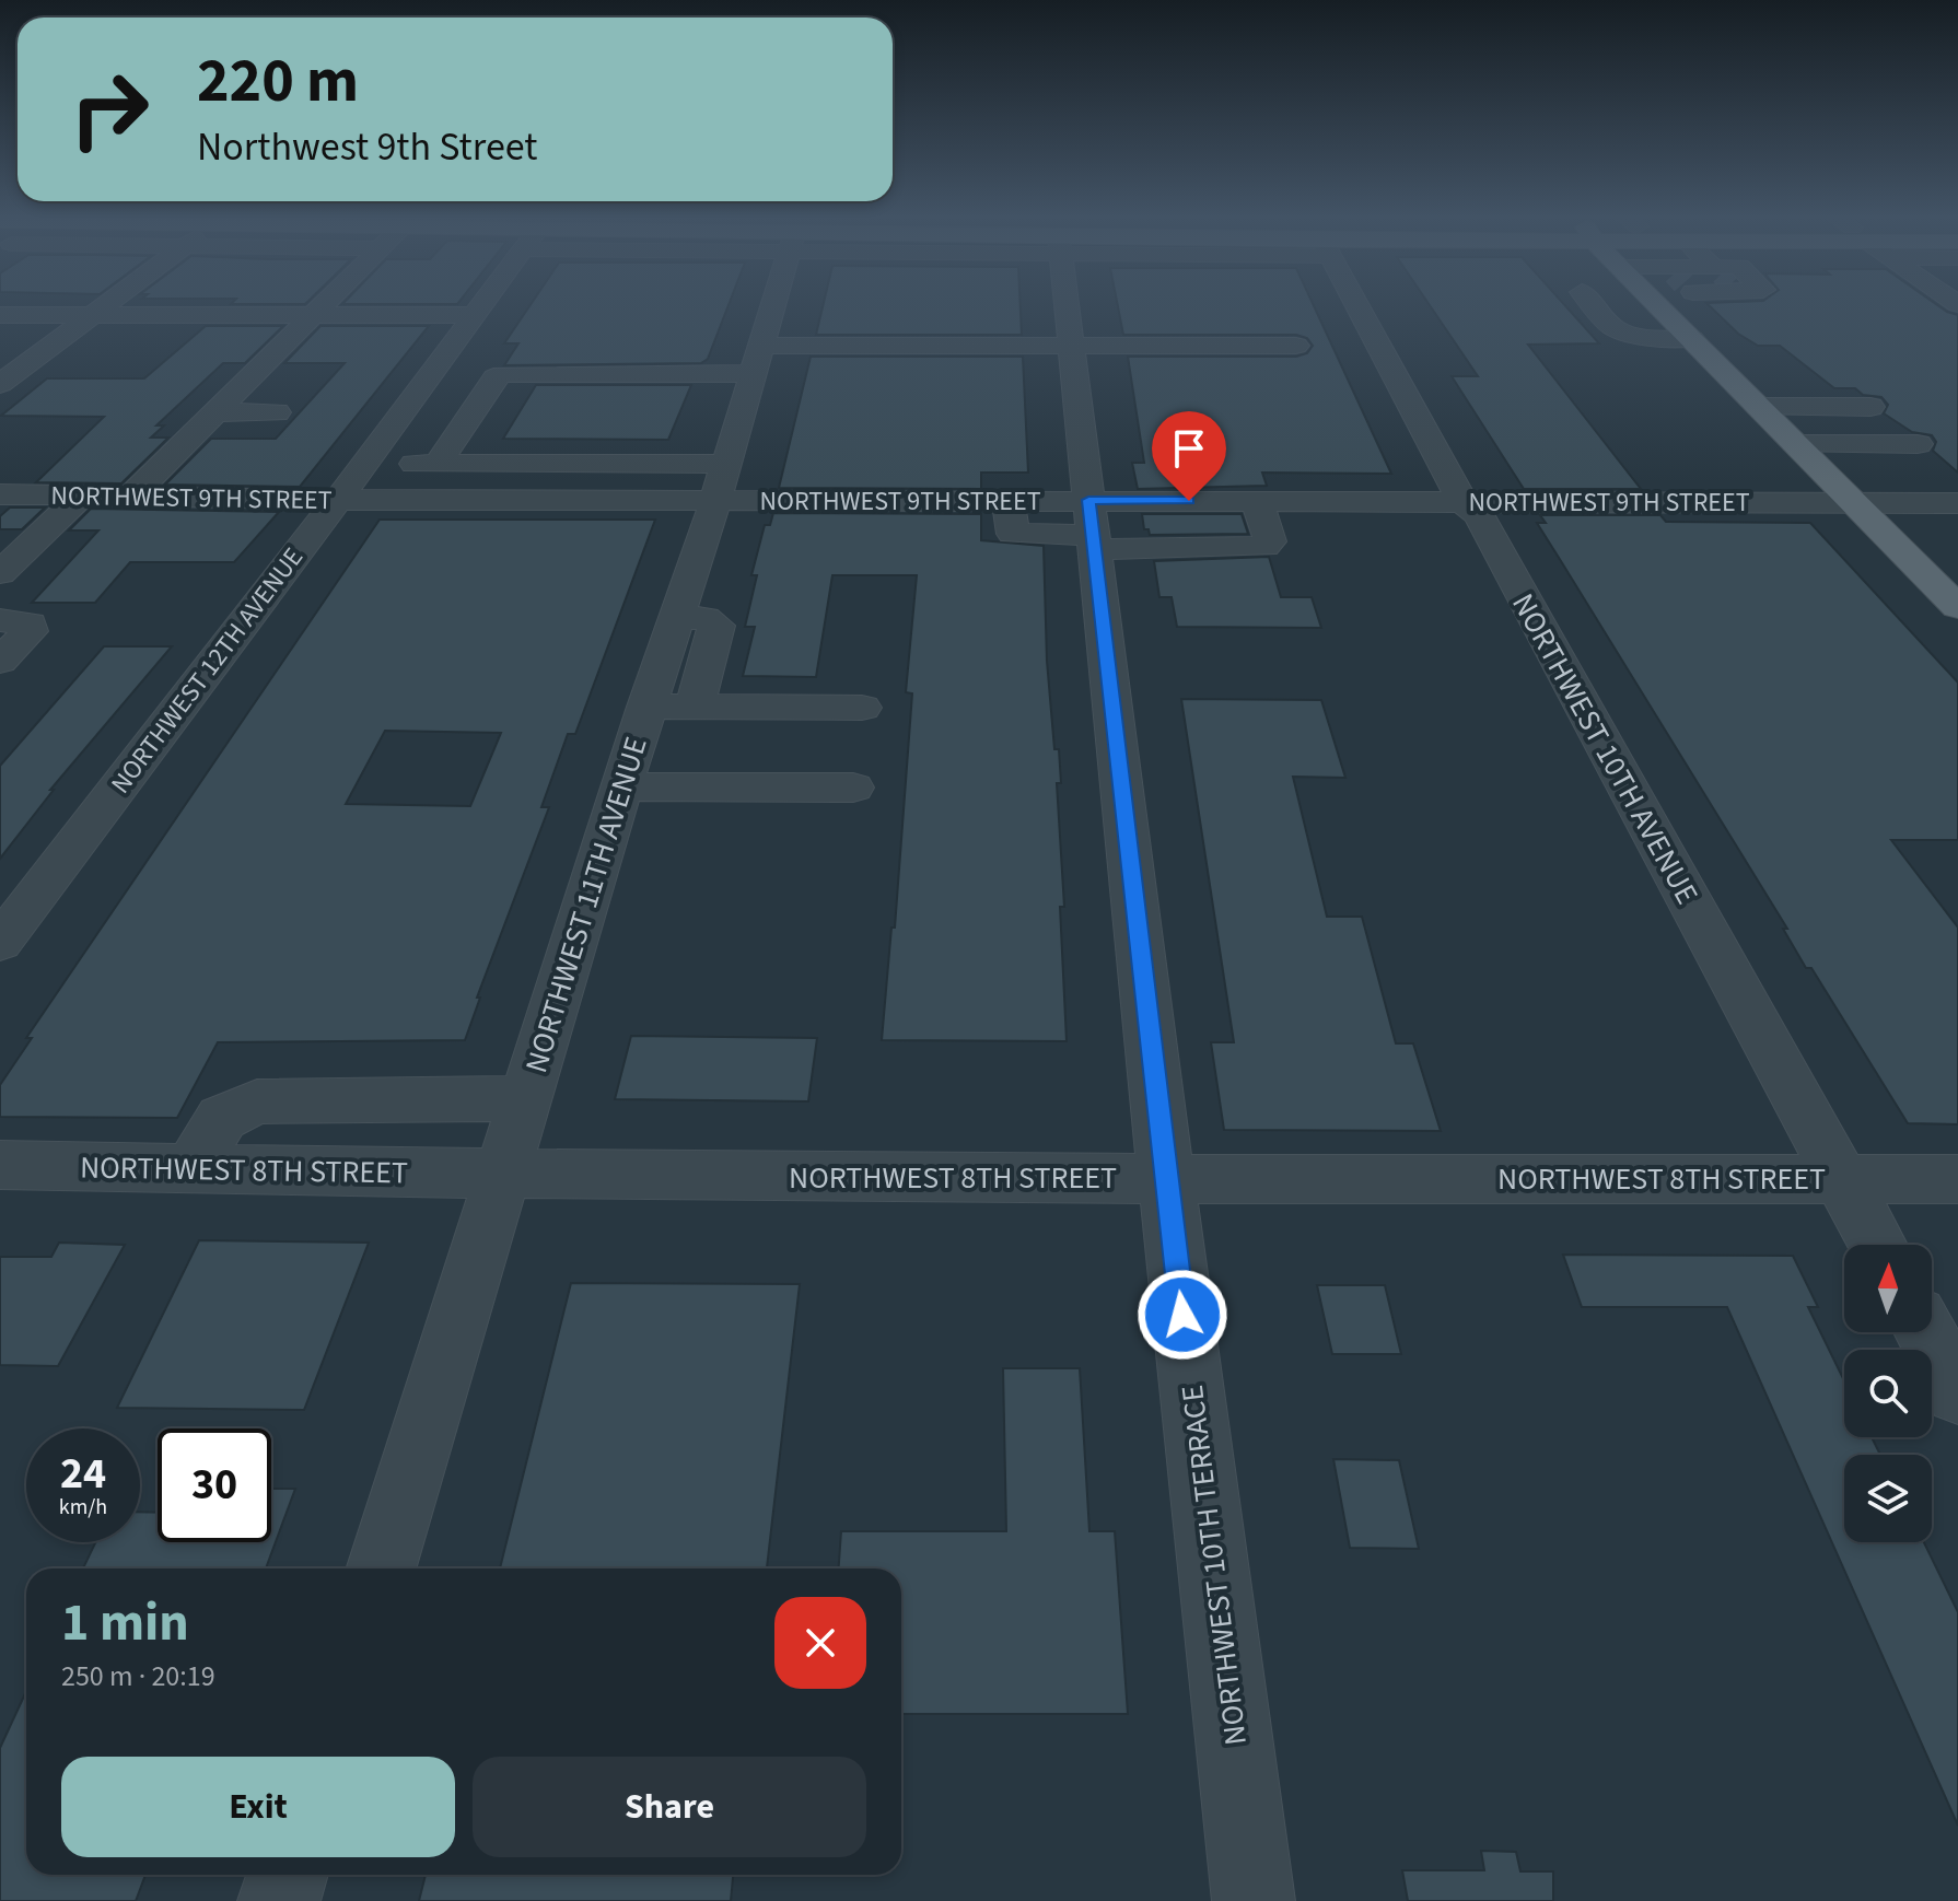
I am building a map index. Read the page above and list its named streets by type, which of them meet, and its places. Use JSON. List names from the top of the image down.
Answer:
{
  "streets": {
    "street": [
      "NORTHWEST 9TH STREET",
      "NORTHWEST 12TH AVENUE",
      "NORTHWEST 10TH AVENUE",
      "NORTHWEST 11TH AVENUE",
      "NORTHWEST 8TH STREET",
      "NORTHWEST 10TH TERRACE"
    ]
  },
  "crossings": [
    ["NORTHWEST 9TH STREET", "NORTHWEST 12TH AVENUE"],
    ["NORTHWEST 9TH STREET", "NORTHWEST 10TH AVENUE"],
    ["NORTHWEST 9TH STREET", "NORTHWEST 11TH AVENUE"],
    ["NORTHWEST 9TH STREET", "NORTHWEST 10TH TERRACE"],
    ["NORTHWEST 10TH AVENUE", "NORTHWEST 8TH STREET"],
    ["NORTHWEST 11TH AVENUE", "NORTHWEST 8TH STREET"],
    ["NORTHWEST 8TH STREET", "NORTHWEST 10TH TERRACE"]
  ],
  "north": "top",
  "page": {
    "turn": ["220 m", "Northwest 9th Street"],
    "speed": "24 km/h",
    "limit": "30",
    "heading": ["1 min", "250 m · 20:19"],
    "buttons": ["Exit", "Share"]
  }
}
